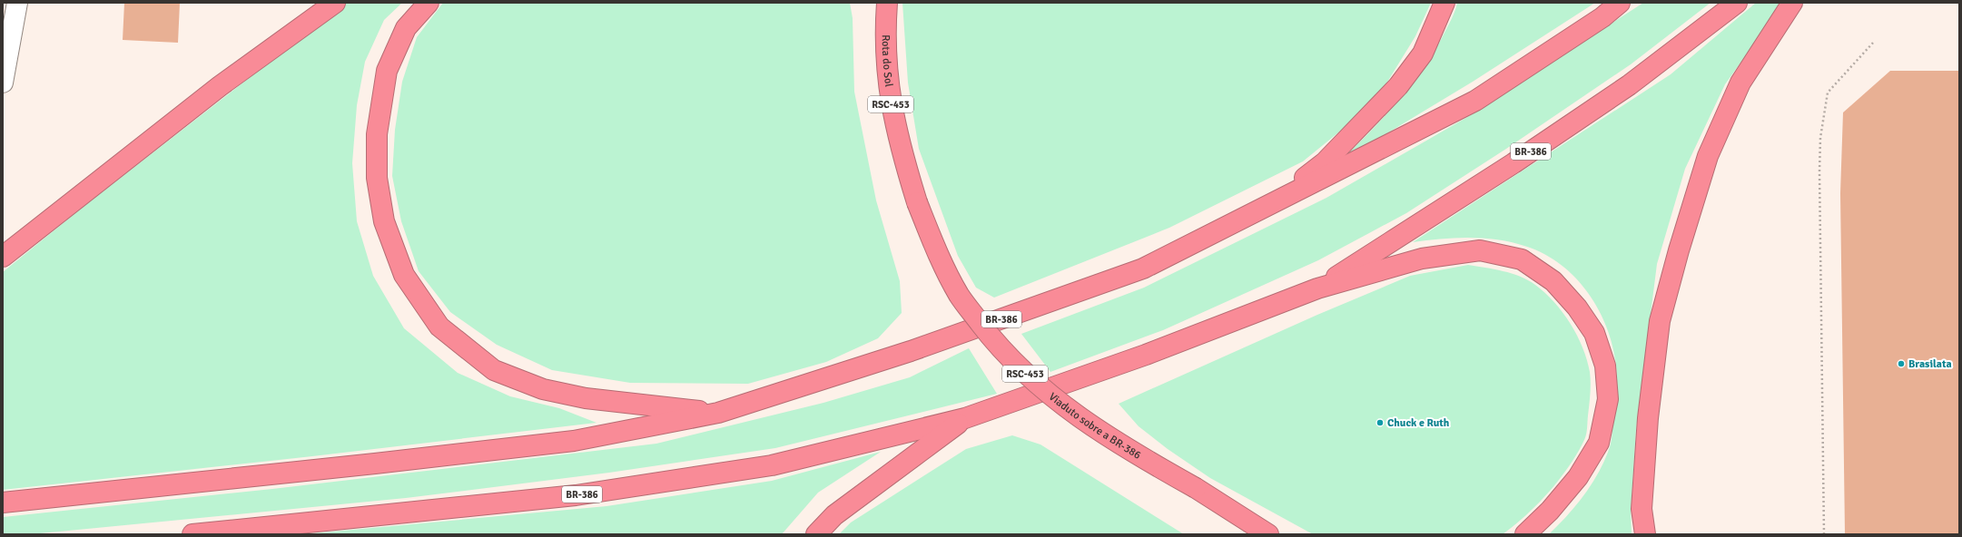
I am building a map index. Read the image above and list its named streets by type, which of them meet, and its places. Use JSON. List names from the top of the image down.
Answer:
{
  "streets": {
    "highway": [
      "Rota do Sol",
      "RSC-453",
      "BR-386",
      "Viaduto sobre a BR-386"
    ]
  },
  "crossings": [
    ["Rota do Sol", "Viaduto sobre a BR-386"]
  ],
  "places": ["Brasilata", "Chuck e Ruth"]
}
